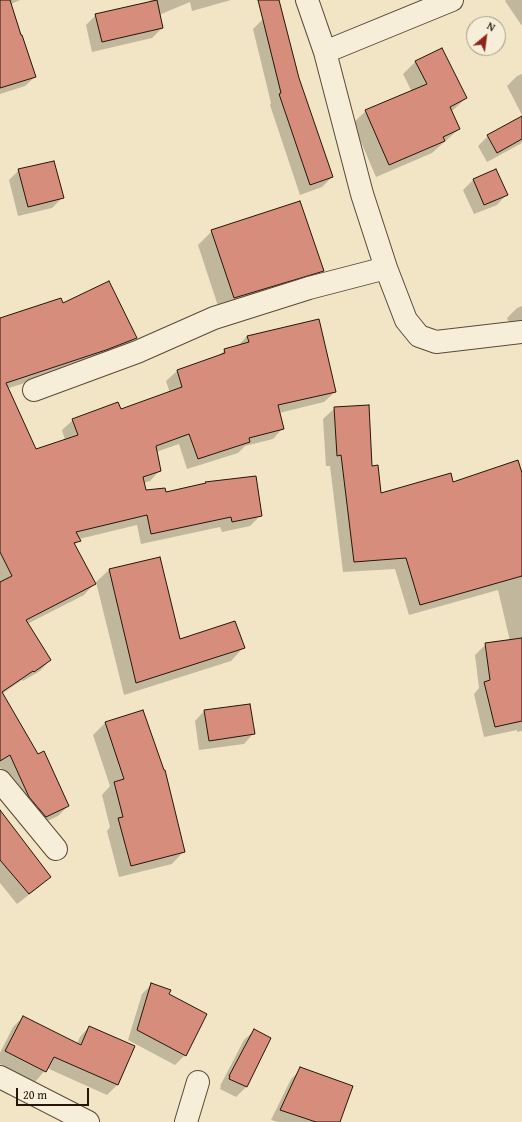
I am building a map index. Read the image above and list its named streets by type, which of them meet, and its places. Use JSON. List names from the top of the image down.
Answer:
{
  "scale_bar": "20 m",
  "north": "top right"
}
